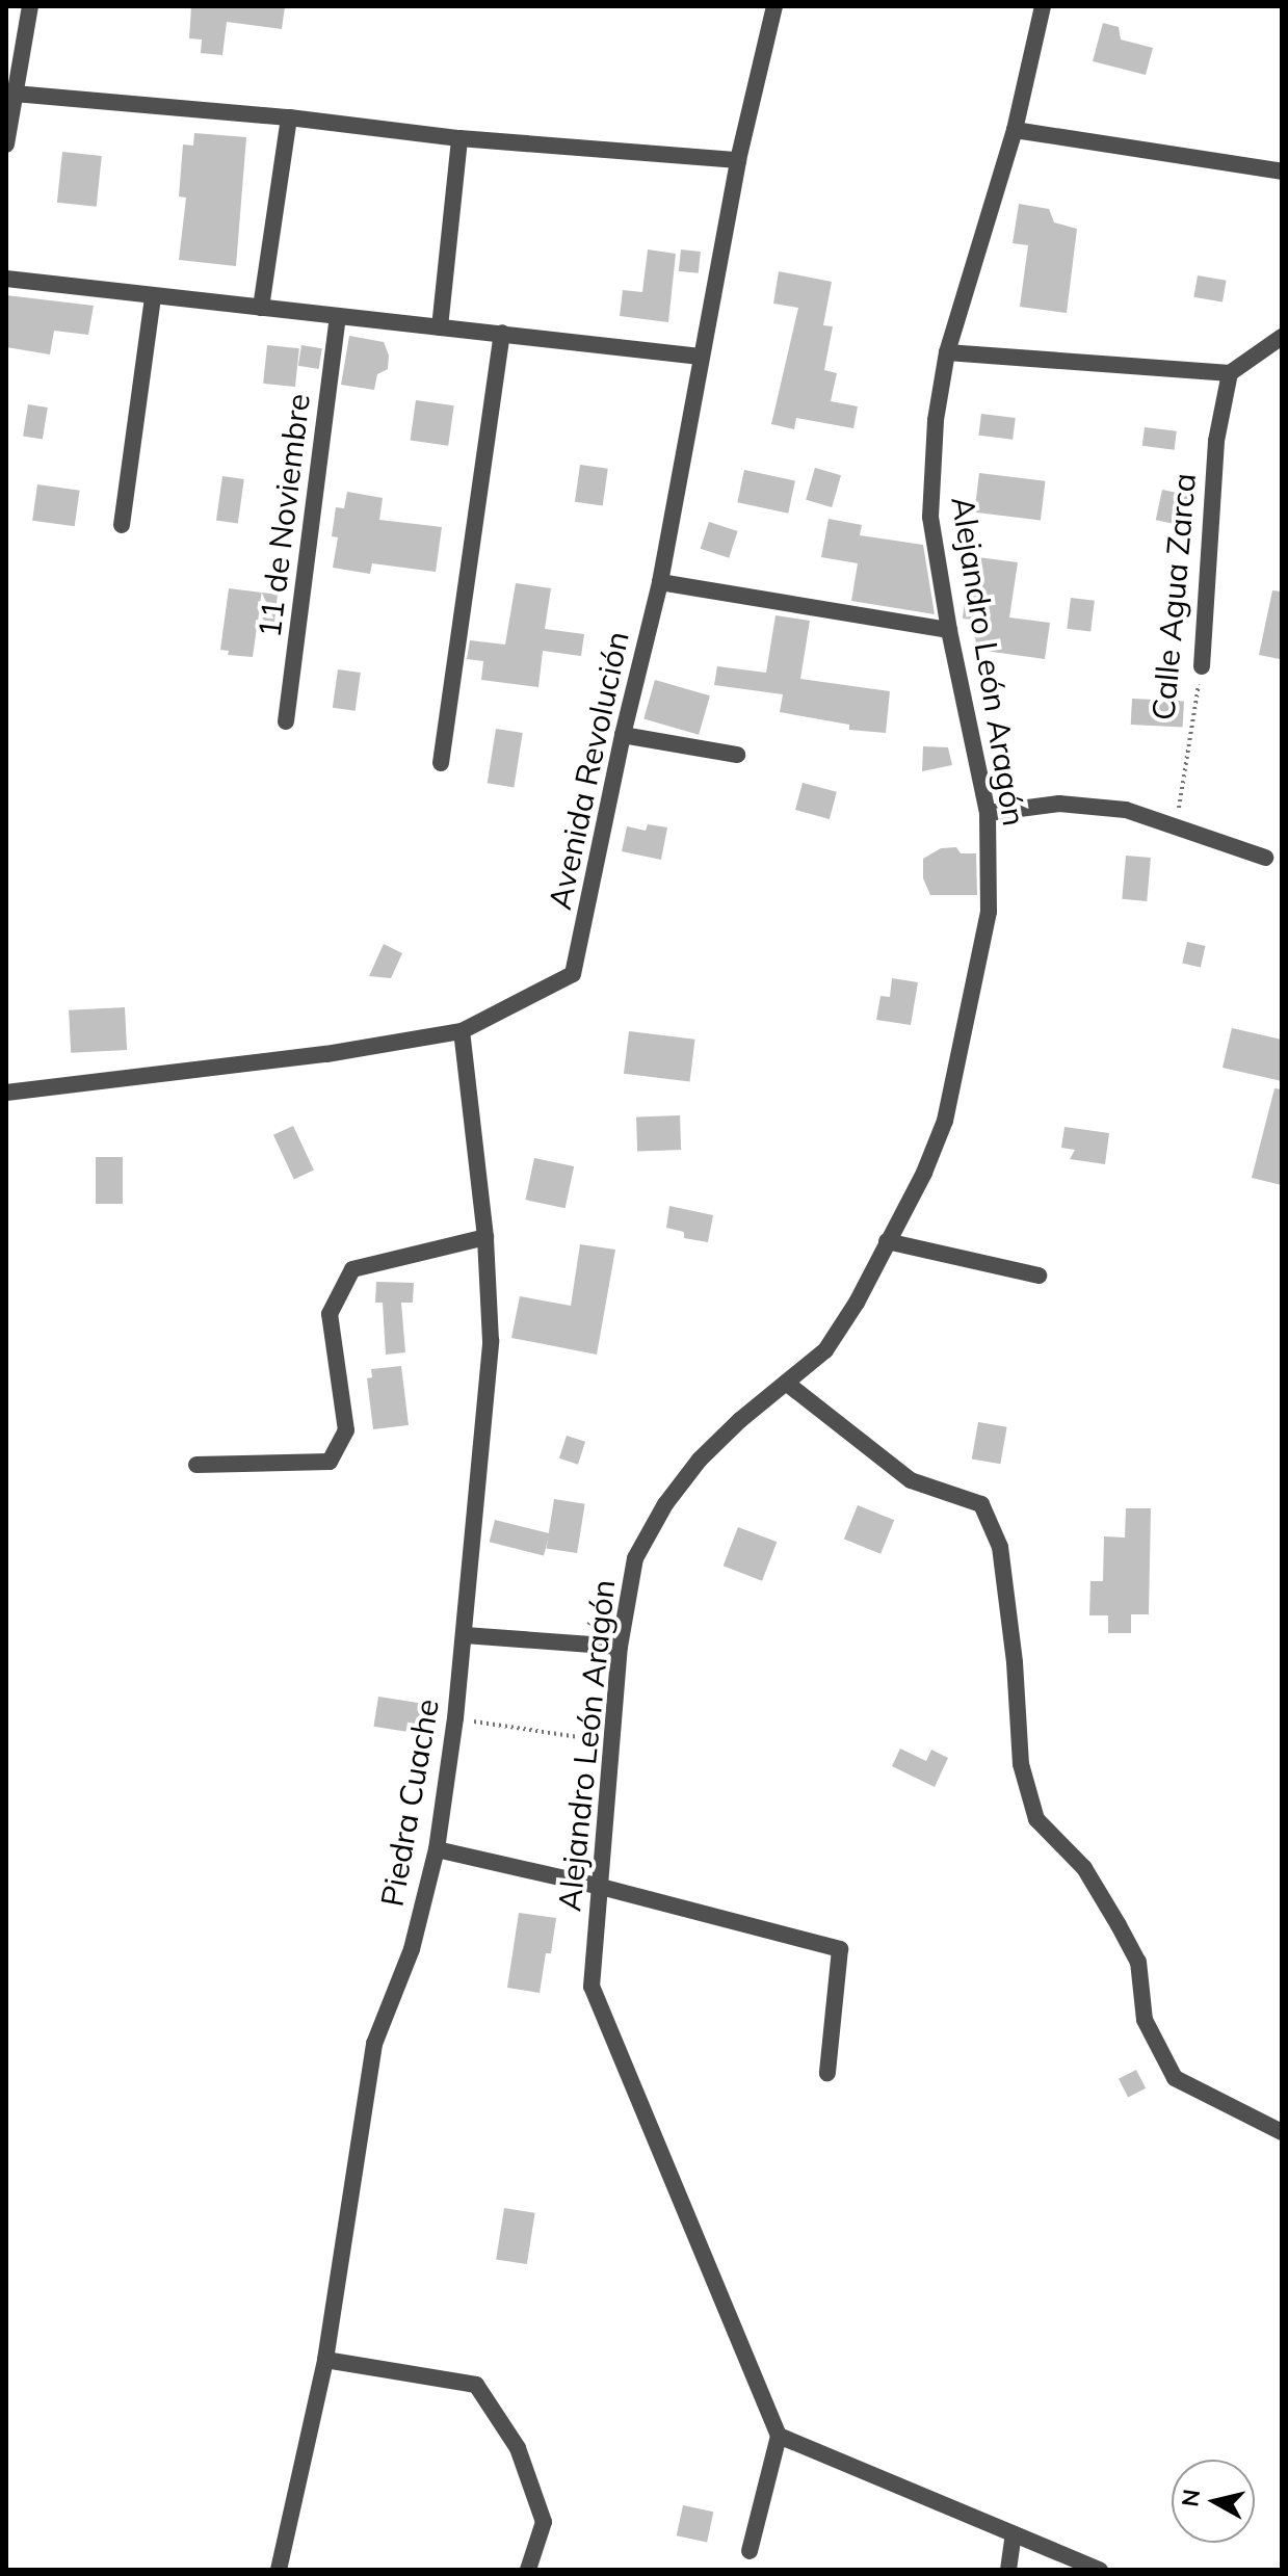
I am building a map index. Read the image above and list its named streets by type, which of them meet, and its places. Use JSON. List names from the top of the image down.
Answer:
{
  "streets": {
    "street": [
      "11 de Noviembre",
      "Calle Agua Zarca",
      "Alejandro León Aragón",
      "Avenida Revolución",
      "Piedra Cuache"
    ]
  },
  "crossings": [
    ["Avenida Revolución", "Piedra Cuache"]
  ],
  "north": "left"
}
